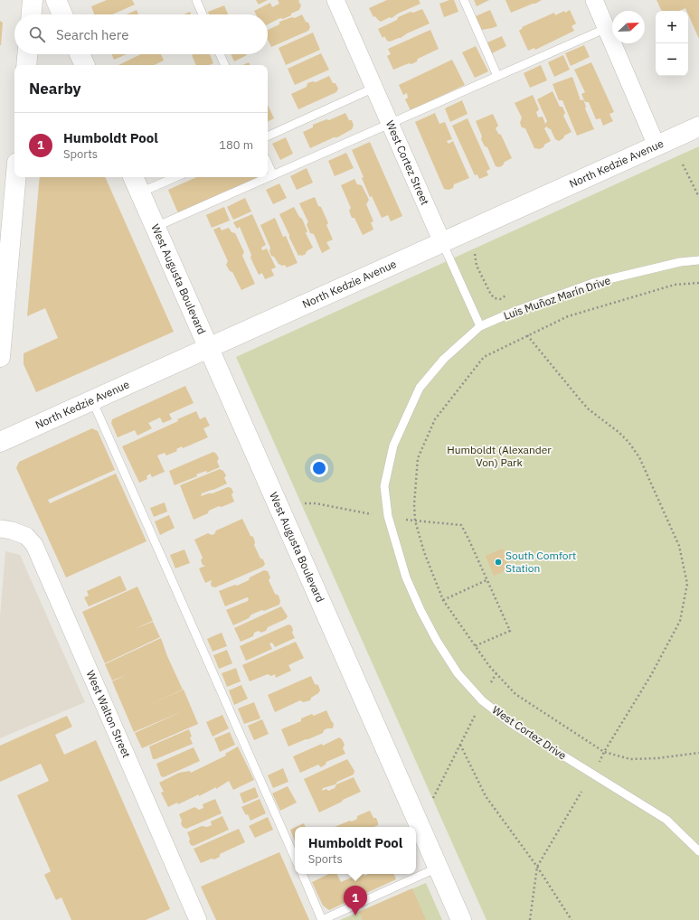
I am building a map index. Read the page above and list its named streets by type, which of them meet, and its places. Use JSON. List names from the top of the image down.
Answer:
{
  "streets": {
    "main road": ["North Kedzie Avenue", "West Augusta Boulevard"],
    "street": ["West Cortez Street", "West Walton Street"],
    "lane": ["Luis Muñoz Marín Drive", "West Cortez Drive"]
  },
  "crossings": [
    ["West Cortez Street", "North Kedzie Avenue"],
    ["West Cortez Street", "Luis Muñoz Marín Drive"],
    ["West Cortez Street", "West Cortez Drive"],
    ["North Kedzie Avenue", "West Augusta Boulevard"],
    ["Luis Muñoz Marín Drive", "West Cortez Drive"]
  ],
  "parks": ["Humboldt (Alexander Von) Park"],
  "places": ["South Comfort Station"],
  "north": "top right",
  "page": {
    "map_buttons": ["+", "−"],
    "search": "Search here",
    "heading": "Nearby",
    "list": [
      {
        "mark": "1",
        "name": "Humboldt Pool",
        "note": "Sports",
        "value": "180 m"
      }
    ],
    "popup": ["Humboldt Pool", "Sports"],
    "pins": "1"
  }
}
